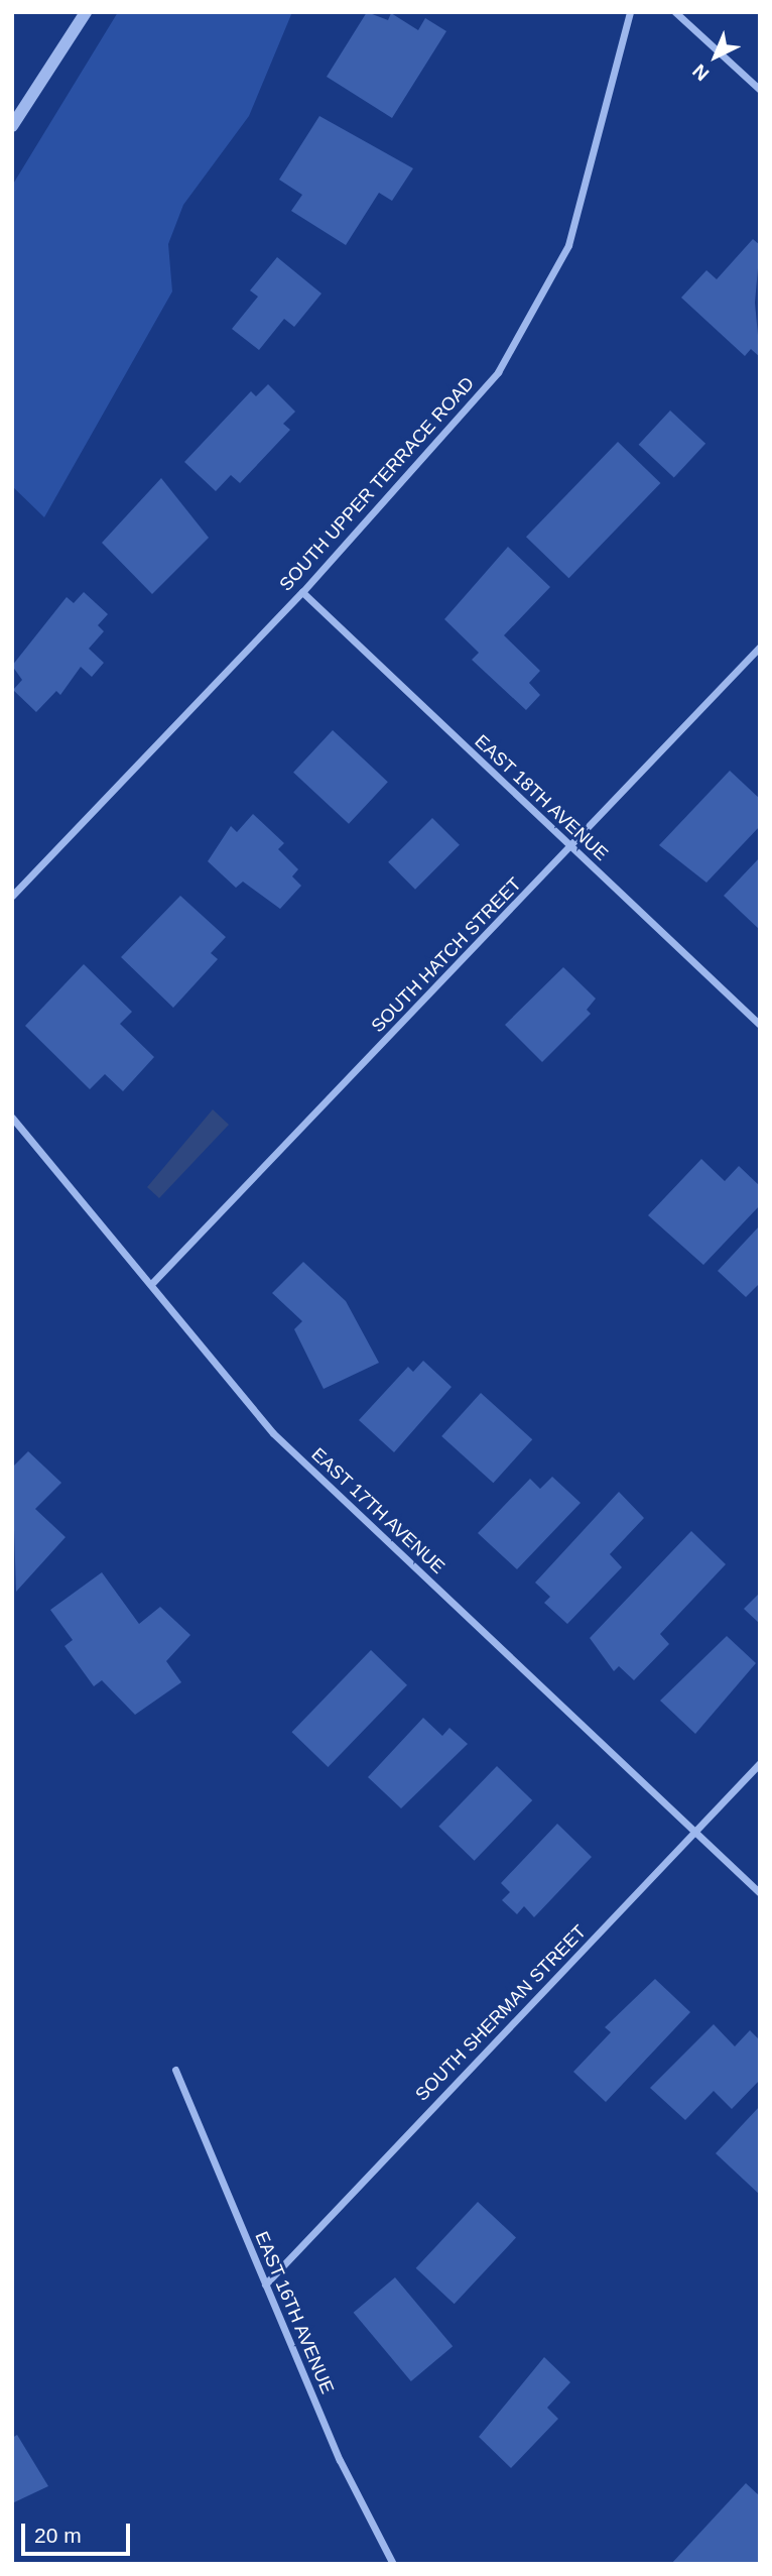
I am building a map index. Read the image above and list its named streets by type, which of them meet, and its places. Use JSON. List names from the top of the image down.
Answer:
{
  "streets": {
    "street": [
      "SOUTH UPPER TERRACE ROAD",
      "EAST 18TH AVENUE",
      "SOUTH HATCH STREET",
      "EAST 17TH AVENUE",
      "SOUTH SHERMAN STREET",
      "EAST 16TH AVENUE"
    ]
  },
  "crossings": [
    ["SOUTH UPPER TERRACE ROAD", "EAST 18TH AVENUE"],
    ["EAST 18TH AVENUE", "SOUTH HATCH STREET"],
    ["SOUTH HATCH STREET", "EAST 17TH AVENUE"],
    ["EAST 17TH AVENUE", "SOUTH SHERMAN STREET"],
    ["SOUTH SHERMAN STREET", "EAST 16TH AVENUE"]
  ],
  "scale_bar": "20 m",
  "north": "bottom left"
}
